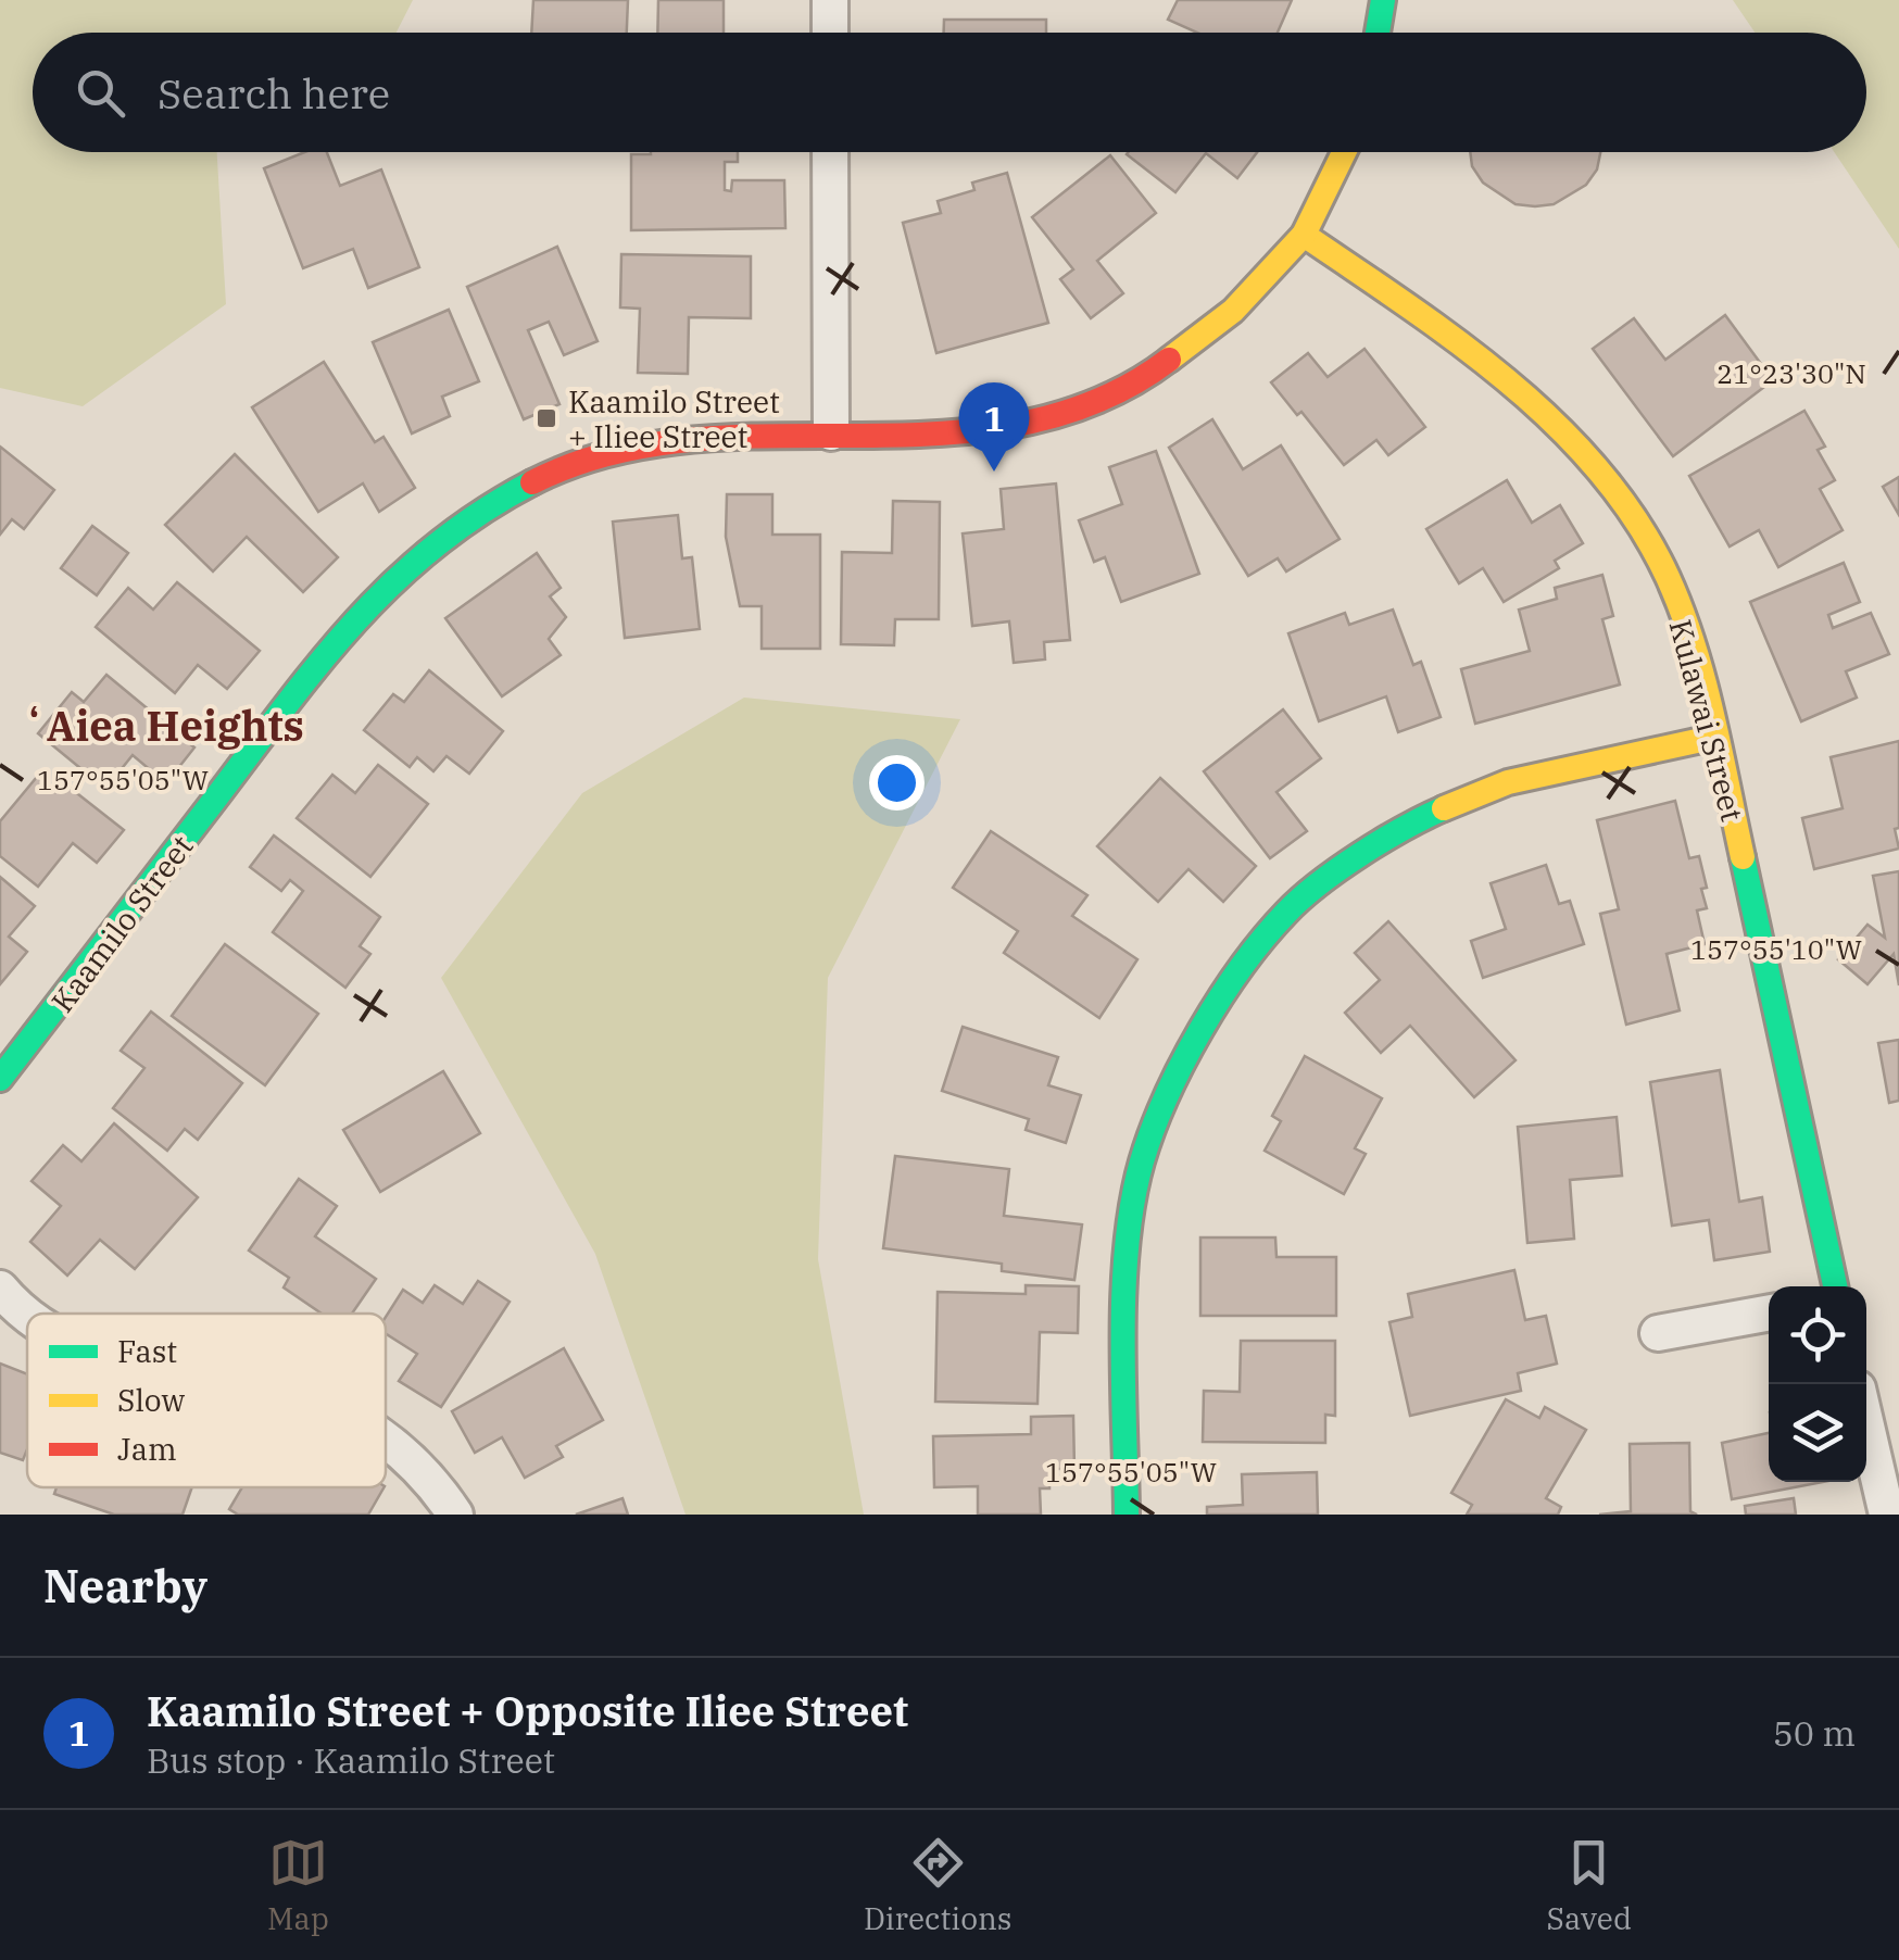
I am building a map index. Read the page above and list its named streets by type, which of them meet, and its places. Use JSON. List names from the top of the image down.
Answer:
{
  "streets": {
    "street": ["Kulawai Street", "Kaamilo Street"]
  },
  "crossings": [
    ["Kulawai Street", "Kaamilo Street"]
  ],
  "districts": ["ʻAiea Heights"],
  "places": {
    "transit": ["Kaamilo Street + Iliee Street"]
  },
  "legend": ["Fast", "Slow", "Jam"],
  "page": {
    "search": "Search here",
    "pins": "1",
    "heading": "Nearby",
    "list": [
      {
        "mark": "1",
        "name": "Kaamilo Street + Opposite Iliee Street",
        "note": "Bus stop · Kaamilo Street",
        "value": "50 m"
      }
    ],
    "nav": ["Map", "Directions", "Saved"]
  },
  "coordinates": ["21°23'30\"N", "157°55'05\"W", "157°55'10\"W"]
}
